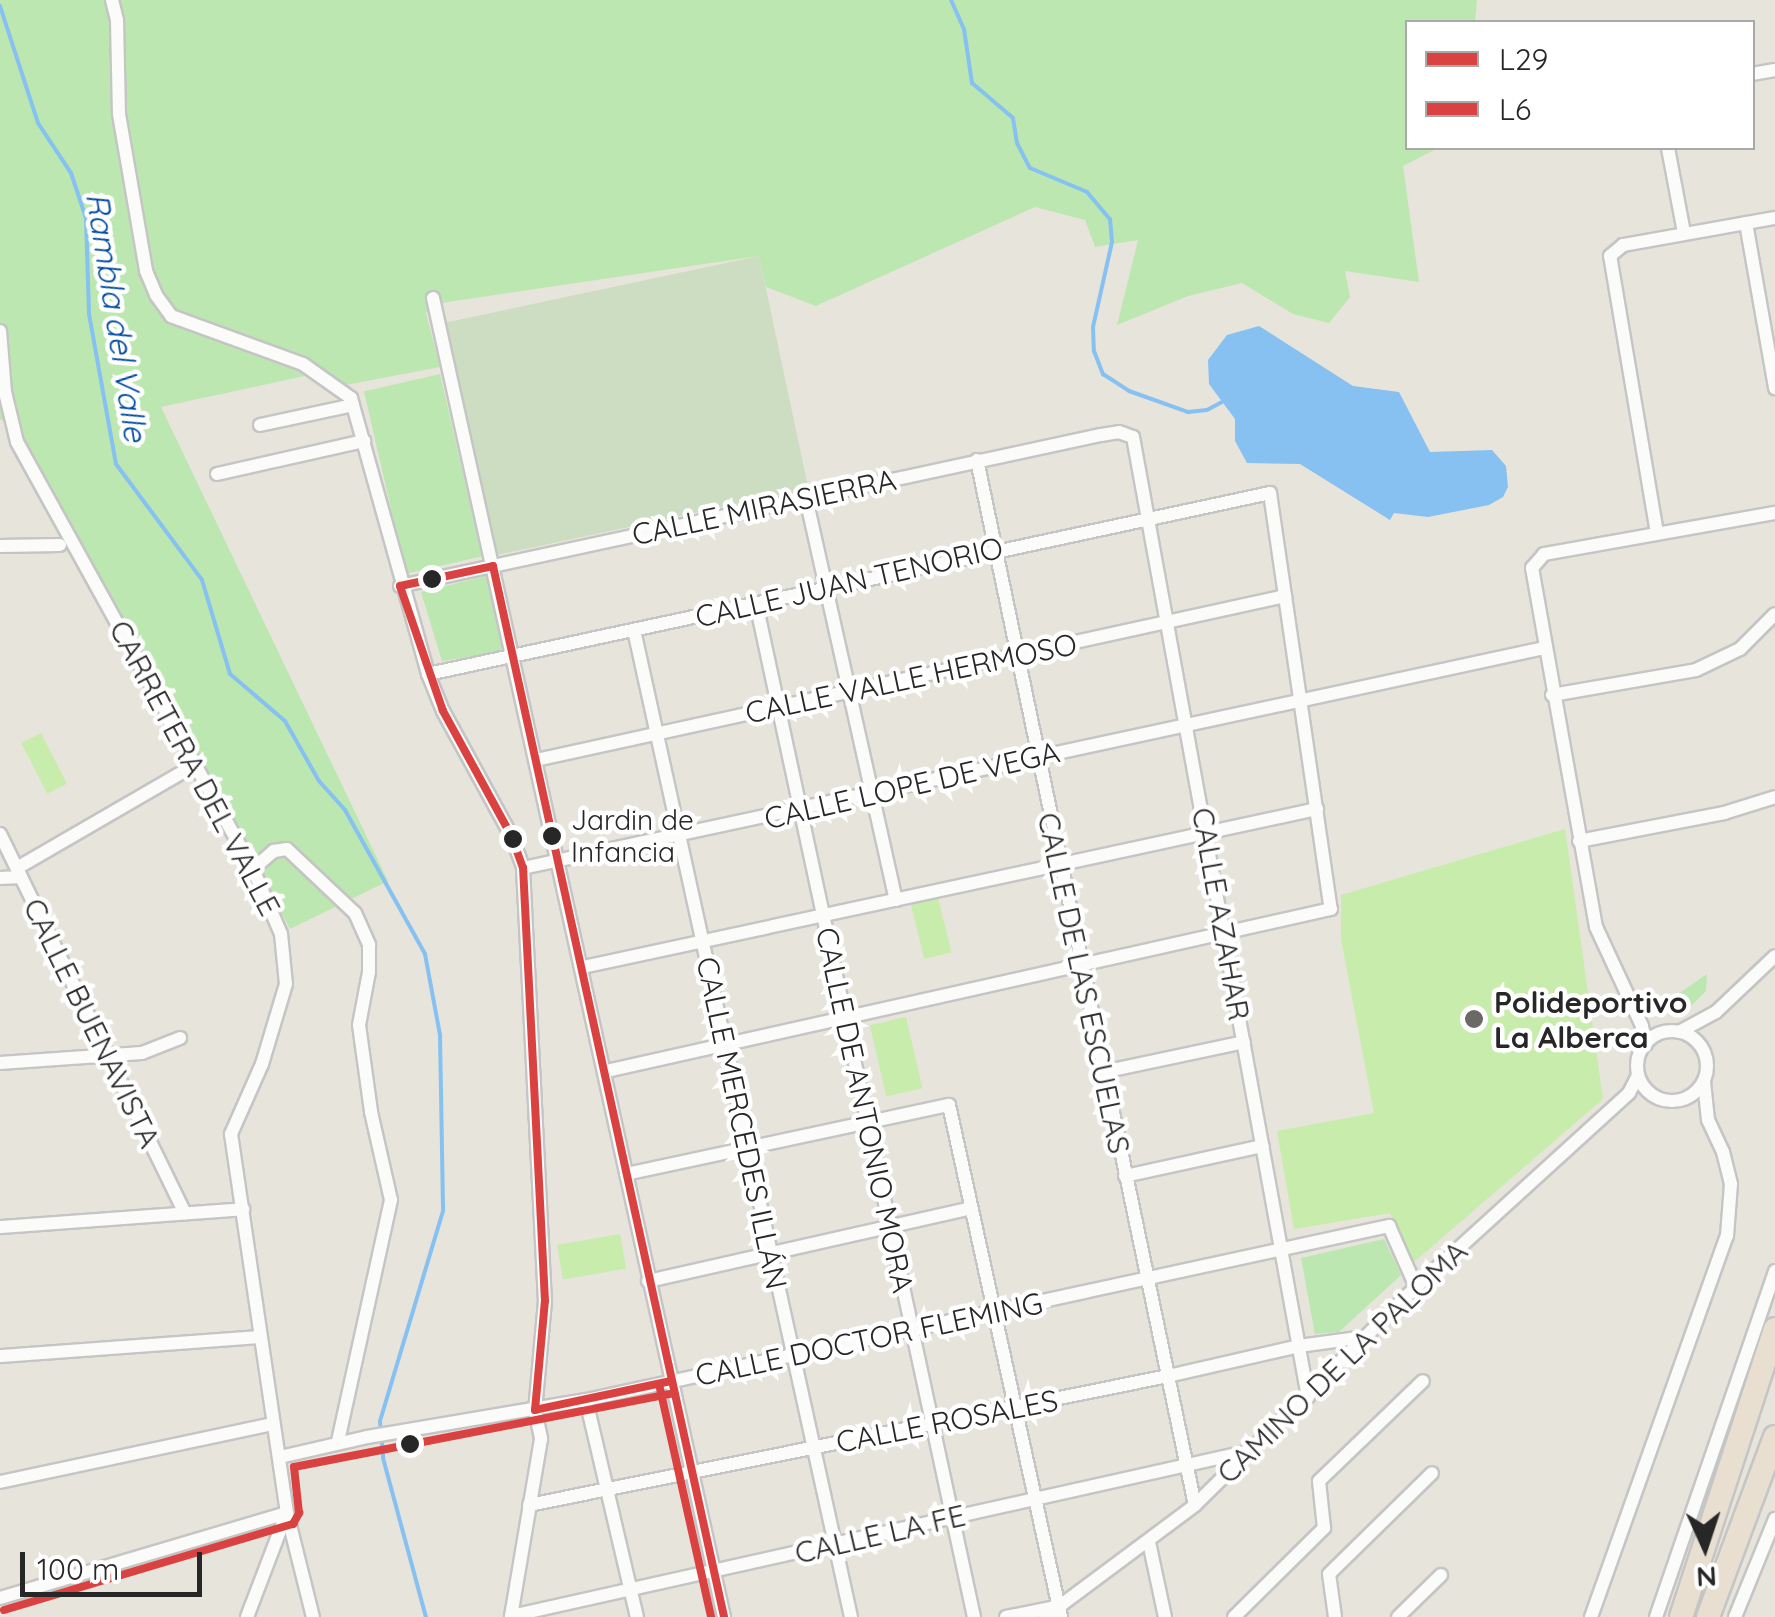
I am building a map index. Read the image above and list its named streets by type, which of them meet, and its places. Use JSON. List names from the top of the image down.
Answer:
{
  "streets": {
    "street": [
      "CALLE MIRASIERRA",
      "CALLE JUAN TENORIO",
      "CALLE VALLE HERMOSO",
      "CARRETERA DEL VALLE",
      "CALLE LOPE DE VEGA",
      "CALLE AZAHAR",
      "CALLE DE LAS ESCUELAS",
      "CALLE BUENAVISTA",
      "CALLE DE ANTONIO MORA",
      "CALLE MERCEDES ILLÁN",
      "CALLE DOCTOR FLEMING",
      "CAMINO DE LA PALOMA",
      "CALLE ROSALES",
      "CALLE LA FE"
    ]
  },
  "crossings": [
    ["CALLE MIRASIERRA", "CALLE AZAHAR"],
    ["CALLE MIRASIERRA", "CALLE DE LAS ESCUELAS"],
    ["CALLE JUAN TENORIO", "CALLE VALLE HERMOSO"],
    ["CALLE JUAN TENORIO", "CALLE AZAHAR"],
    ["CALLE JUAN TENORIO", "CALLE DE LAS ESCUELAS"],
    ["CALLE JUAN TENORIO", "CALLE DE ANTONIO MORA"],
    ["CALLE JUAN TENORIO", "CALLE MERCEDES ILLÁN"],
    ["CALLE VALLE HERMOSO", "CALLE AZAHAR"],
    ["CALLE VALLE HERMOSO", "CALLE DE LAS ESCUELAS"],
    ["CALLE VALLE HERMOSO", "CALLE DE ANTONIO MORA"],
    ["CALLE VALLE HERMOSO", "CALLE MERCEDES ILLÁN"],
    ["CARRETERA DEL VALLE", "CALLE DOCTOR FLEMING"],
    ["CALLE LOPE DE VEGA", "CALLE AZAHAR"],
    ["CALLE LOPE DE VEGA", "CALLE DE LAS ESCUELAS"],
    ["CALLE LOPE DE VEGA", "CALLE DE ANTONIO MORA"],
    ["CALLE LOPE DE VEGA", "CALLE MERCEDES ILLÁN"],
    ["CALLE AZAHAR", "CALLE DOCTOR FLEMING"],
    ["CALLE AZAHAR", "CAMINO DE LA PALOMA"],
    ["CALLE AZAHAR", "CALLE ROSALES"],
    ["CALLE DE LAS ESCUELAS", "CALLE DOCTOR FLEMING"],
    ["CALLE DE LAS ESCUELAS", "CAMINO DE LA PALOMA"],
    ["CALLE DE LAS ESCUELAS", "CALLE ROSALES"],
    ["CALLE DE LAS ESCUELAS", "CALLE LA FE"],
    ["CALLE DE ANTONIO MORA", "CALLE DOCTOR FLEMING"],
    ["CALLE DE ANTONIO MORA", "CALLE ROSALES"],
    ["CALLE DE ANTONIO MORA", "CALLE LA FE"],
    ["CALLE MERCEDES ILLÁN", "CALLE DOCTOR FLEMING"],
    ["CALLE MERCEDES ILLÁN", "CALLE ROSALES"],
    ["CALLE MERCEDES ILLÁN", "CALLE LA FE"],
    ["CALLE DOCTOR FLEMING", "CAMINO DE LA PALOMA"],
    ["CAMINO DE LA PALOMA", "CALLE ROSALES"],
    ["CAMINO DE LA PALOMA", "CALLE LA FE"]
  ],
  "water": ["Rambla del Valle"],
  "places": ["Jardin de Infancia", "Polideportivo La Alberca"],
  "lines": ["transit line L29", "transit line L6"],
  "legend": ["L29", "L6"],
  "scale_bar": "100 m",
  "north": "bottom"
}
